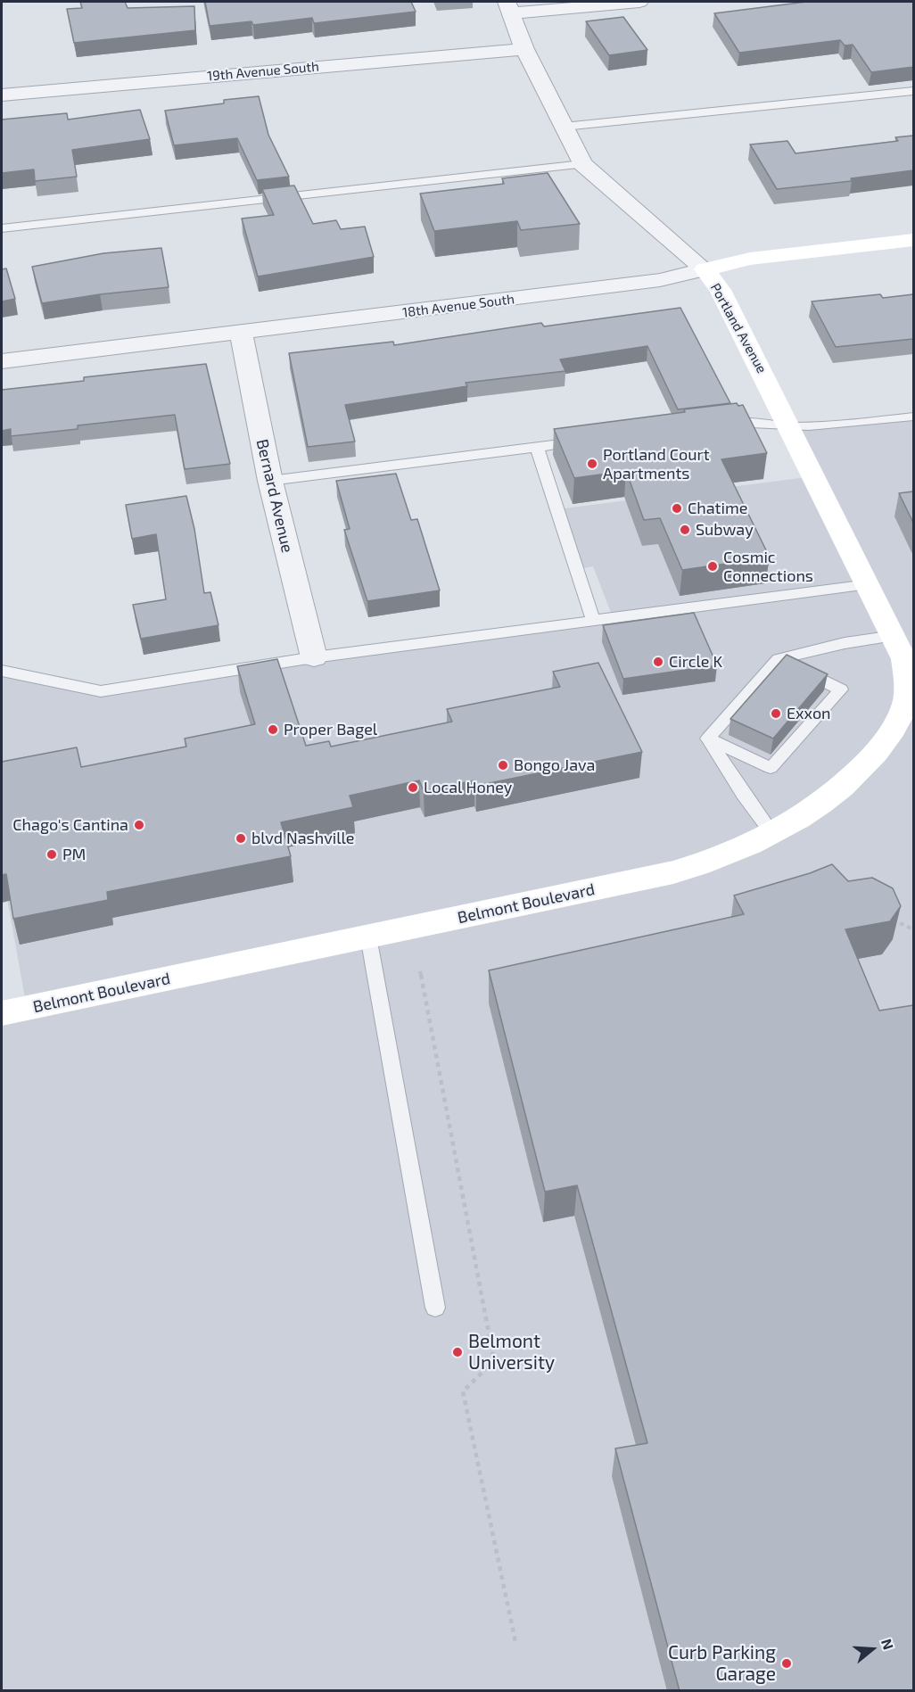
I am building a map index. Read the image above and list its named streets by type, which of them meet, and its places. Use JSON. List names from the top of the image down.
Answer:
{
  "streets": {
    "street": [
      "19th Avenue South",
      "18th Avenue South",
      "Portland Avenue",
      "Bernard Avenue",
      "Belmont Boulevard"
    ]
  },
  "crossings": [
    ["19th Avenue South", "Portland Avenue"],
    ["18th Avenue South", "Portland Avenue"],
    ["18th Avenue South", "Bernard Avenue"],
    ["Portland Avenue", "Belmont Boulevard"]
  ],
  "places": [
    "Portland Court Apartments",
    "Chatime",
    "Subway",
    "Cosmic Connections",
    "Circle K",
    "Exxon",
    "Proper Bagel",
    "Bongo Java",
    "Local Honey",
    "Chago's Cantina",
    "blvd Nashville",
    "PM",
    "Belmont University",
    "Curb Parking Garage"
  ],
  "north": "right"
}
